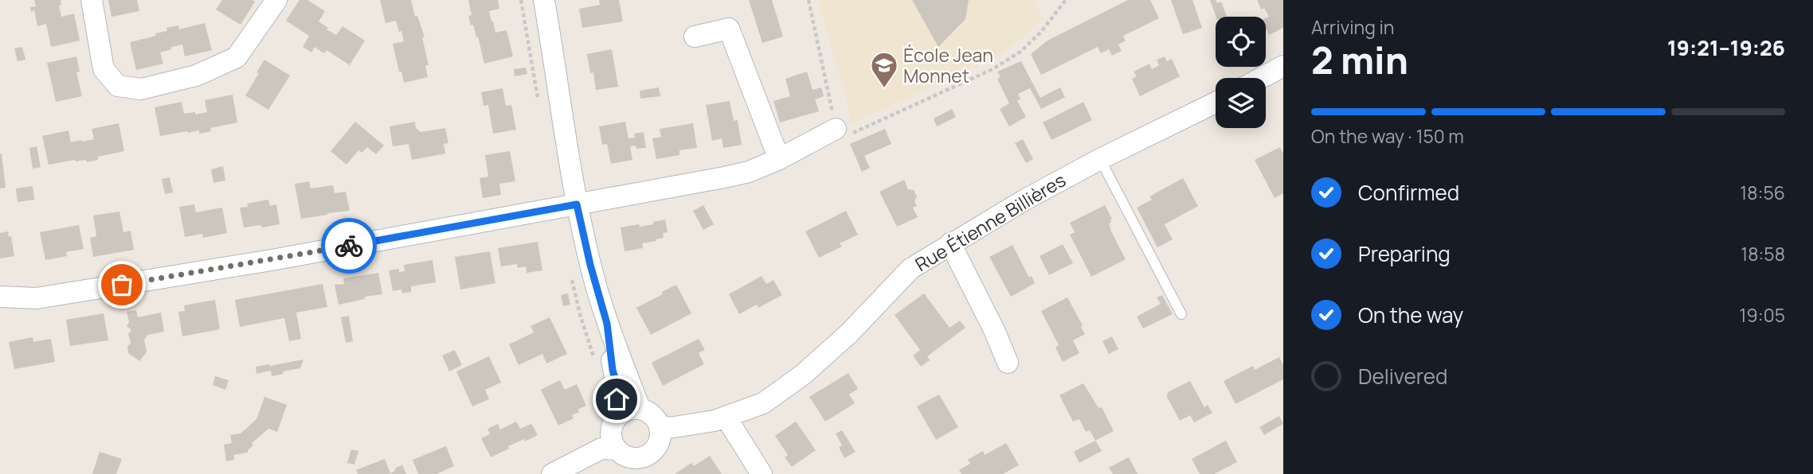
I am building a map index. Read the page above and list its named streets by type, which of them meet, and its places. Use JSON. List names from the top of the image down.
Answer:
{
  "streets": {
    "street": ["Rue Étienne Billières"]
  },
  "places": {
    "school or university": ["École Jean Monnet"]
  },
  "page": {
    "heading": ["2 min", "Arriving in", "19:21–19:26"],
    "bar": "On the way · 150 m",
    "list": [
      ["Confirmed", "18:56"],
      ["Preparing", "18:58"],
      ["On the way", "19:05"],
      "Delivered"
    ]
  }
}
